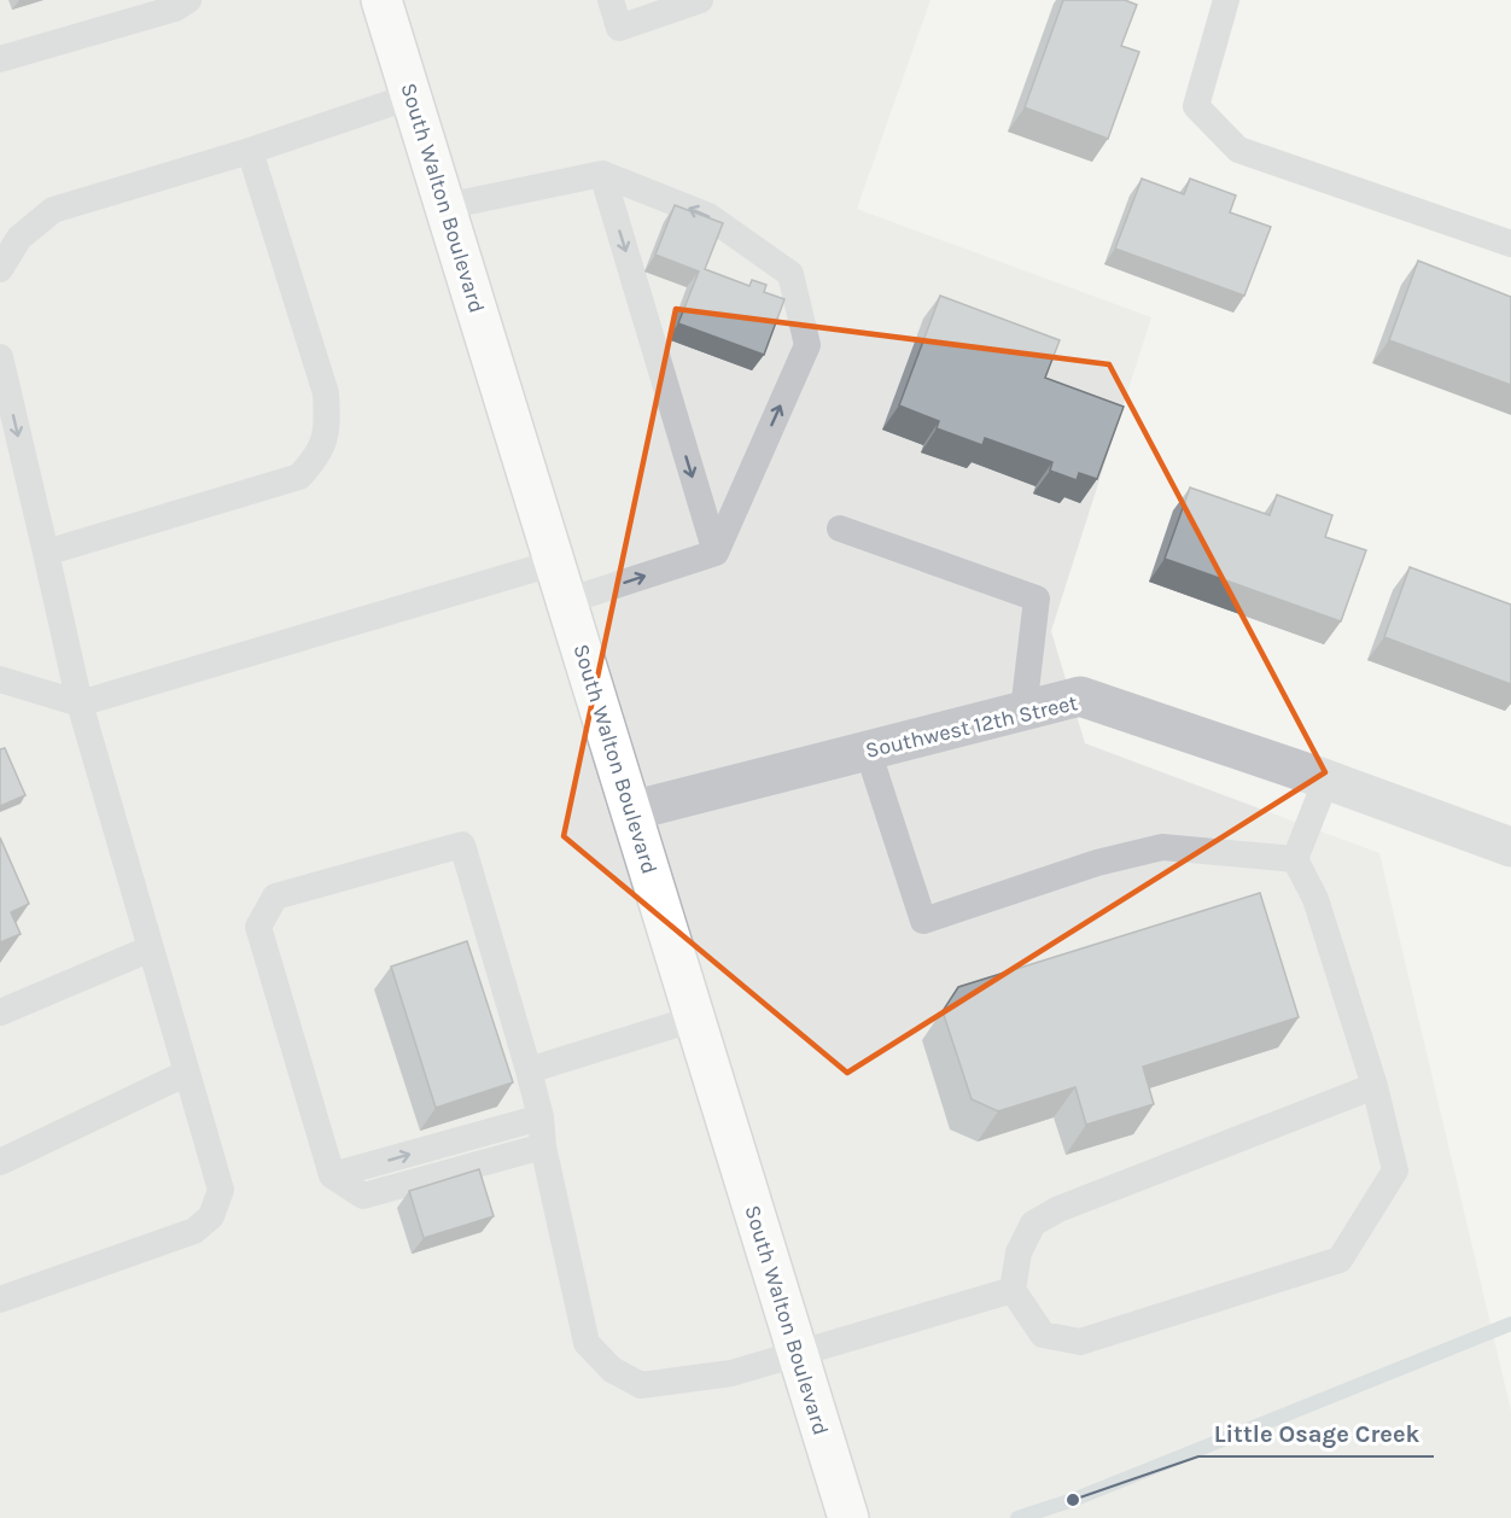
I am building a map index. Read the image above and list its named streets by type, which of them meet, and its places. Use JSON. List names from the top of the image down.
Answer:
{
  "streets": {
    "main road": ["South Walton Boulevard"],
    "street": ["Southwest 12th Street"]
  },
  "crossings": [
    ["South Walton Boulevard", "Southwest 12th Street"]
  ],
  "places": ["Little Osage Creek"]
}
